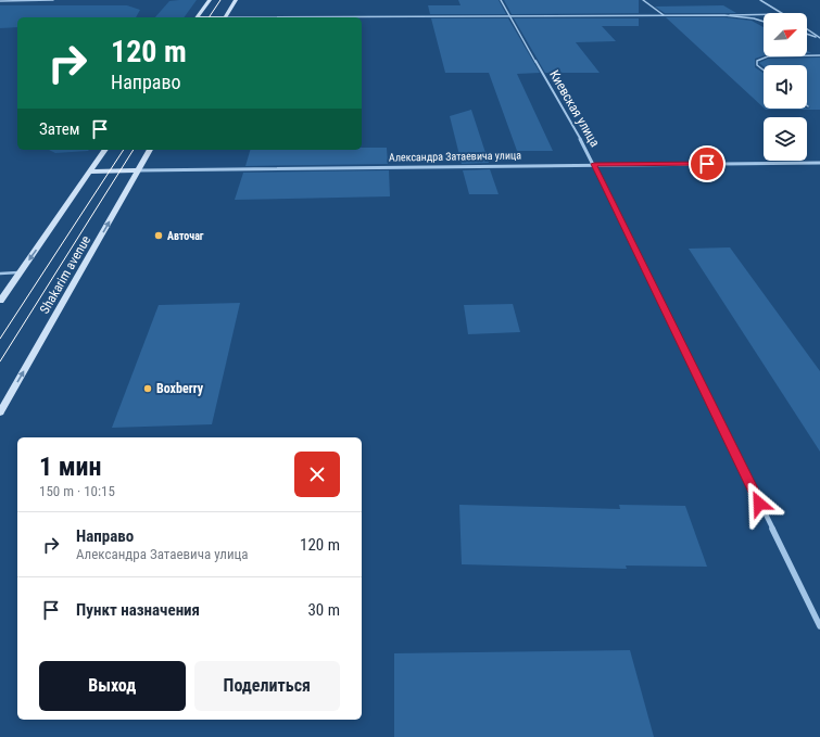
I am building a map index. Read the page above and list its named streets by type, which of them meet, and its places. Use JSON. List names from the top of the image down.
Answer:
{
  "streets": {
    "main road": ["Александра Затаевича улица", "Shakarim avenue"],
    "street": ["Киевская улица"]
  },
  "crossings": [
    ["Киевская улица", "Александра Затаевича улица"],
    ["Александра Затаевича улица", "Shakarim avenue"]
  ],
  "places": ["Авточаг", "Boxberry"],
  "north": "top right",
  "page": {
    "turn": ["120 m", "Направо"],
    "then": "Затем",
    "heading": ["1 мин", "150 m · 10:15"],
    "list": [
      {
        "name": "Направо",
        "note": "Александра Затаевича улица",
        "value": "120 m"
      },
      {
        "name": "Пункт назначения",
        "value": "30 m"
      }
    ],
    "buttons": ["Выход", "Поделиться"]
  }
}
